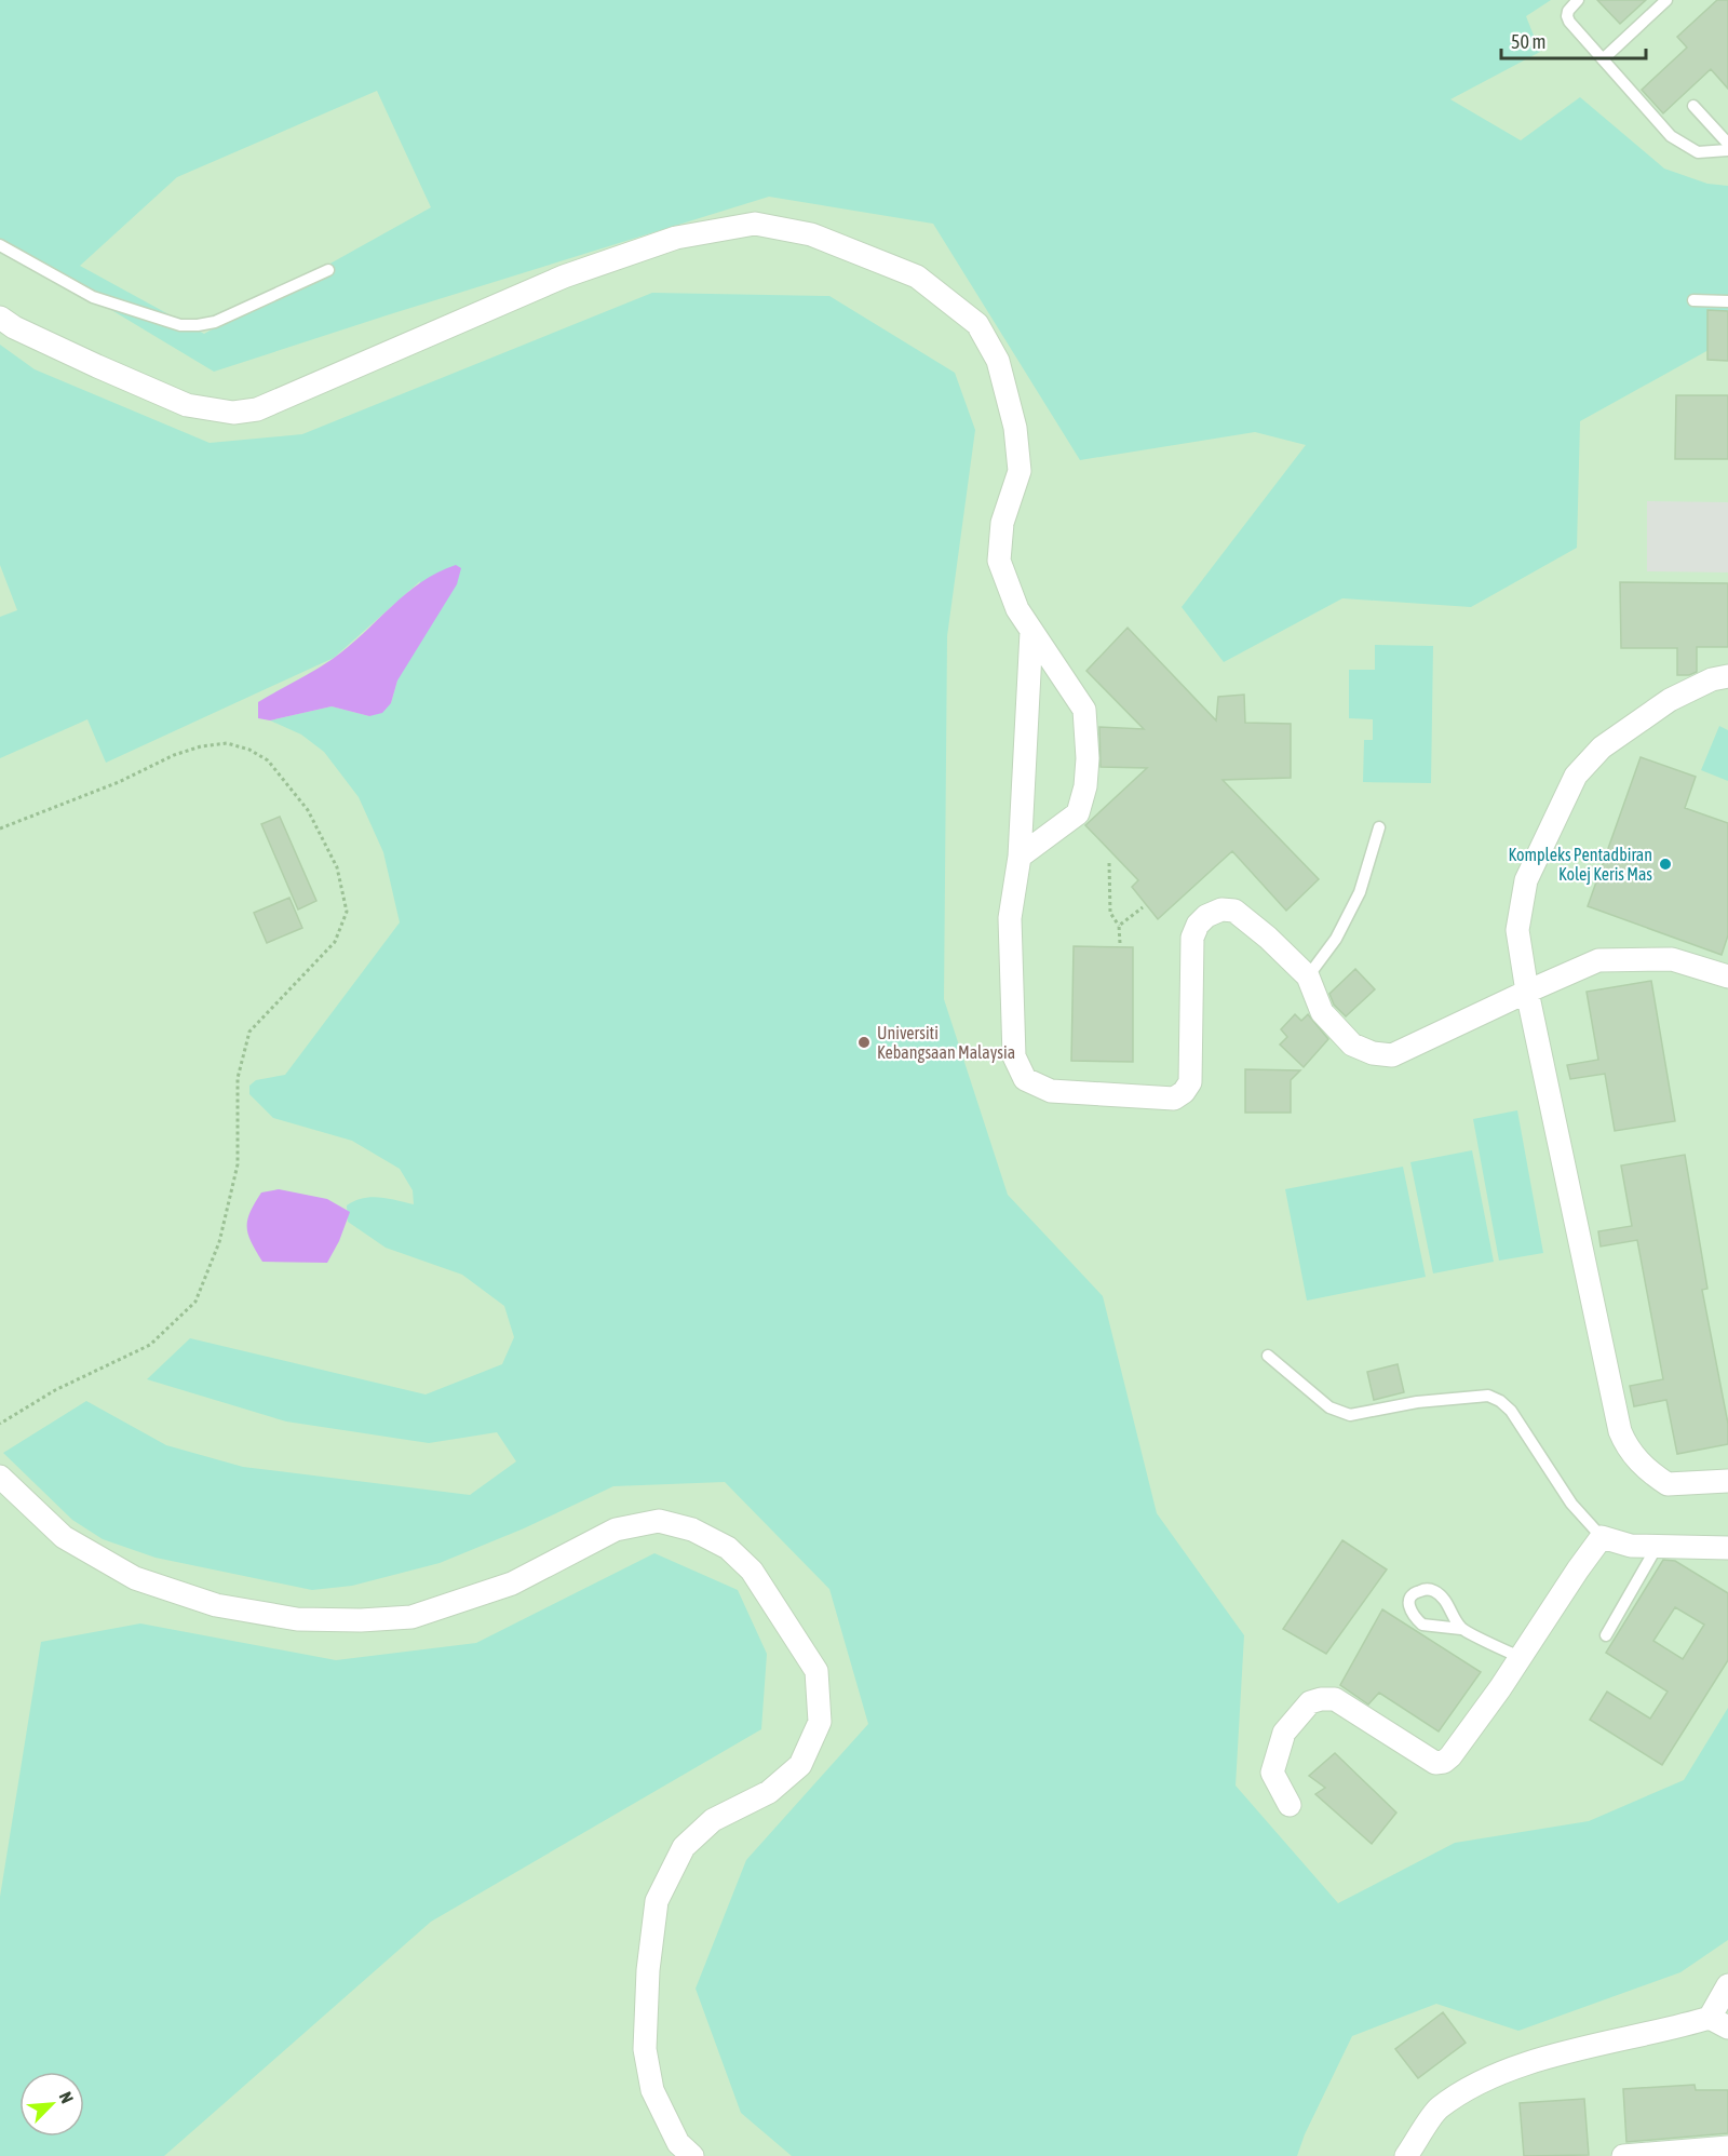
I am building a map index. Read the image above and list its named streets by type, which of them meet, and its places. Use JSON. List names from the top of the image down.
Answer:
{
  "places": ["Kompleks Pentadbiran Kolej Keris Mas", "Universiti Kebangsaan Malaysia"],
  "scale_bar": "50 m",
  "north": "top right"
}
